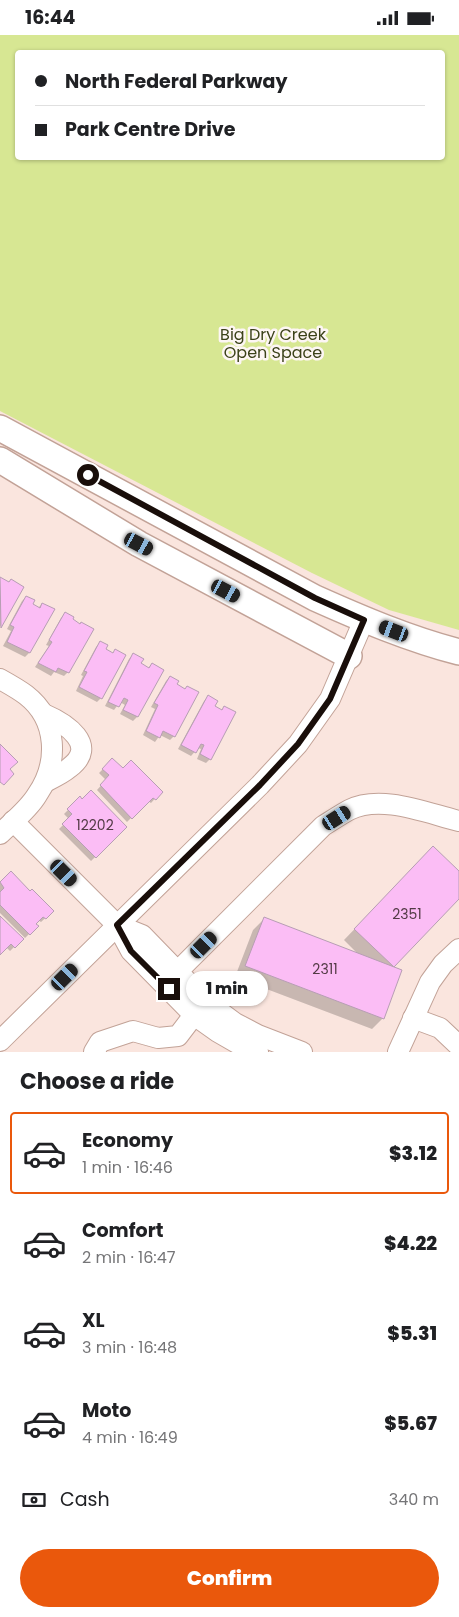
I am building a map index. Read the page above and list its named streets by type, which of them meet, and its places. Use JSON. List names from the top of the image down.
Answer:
{
  "parks": ["Big Dry Creek Open Space"],
  "house_numbers": ["12202", "2351", "2311"],
  "page": {
    "status": "16:44",
    "banner": ["North Federal Parkway", "Park Centre Drive"],
    "bubble": "1 min",
    "heading": "Choose a ride",
    "list": [
      {
        "name": "Economy",
        "note": "1 min · 16:46",
        "value": "$3.12"
      },
      {
        "name": "Comfort",
        "note": "2 min · 16:47",
        "value": "$4.22"
      },
      {
        "name": "XL",
        "note": "3 min · 16:48",
        "value": "$5.31"
      },
      {
        "name": "Moto",
        "note": "4 min · 16:49",
        "value": "$5.67"
      }
    ],
    "pay": ["Cash", "340 m"],
    "buttons": "Confirm"
  }
}
